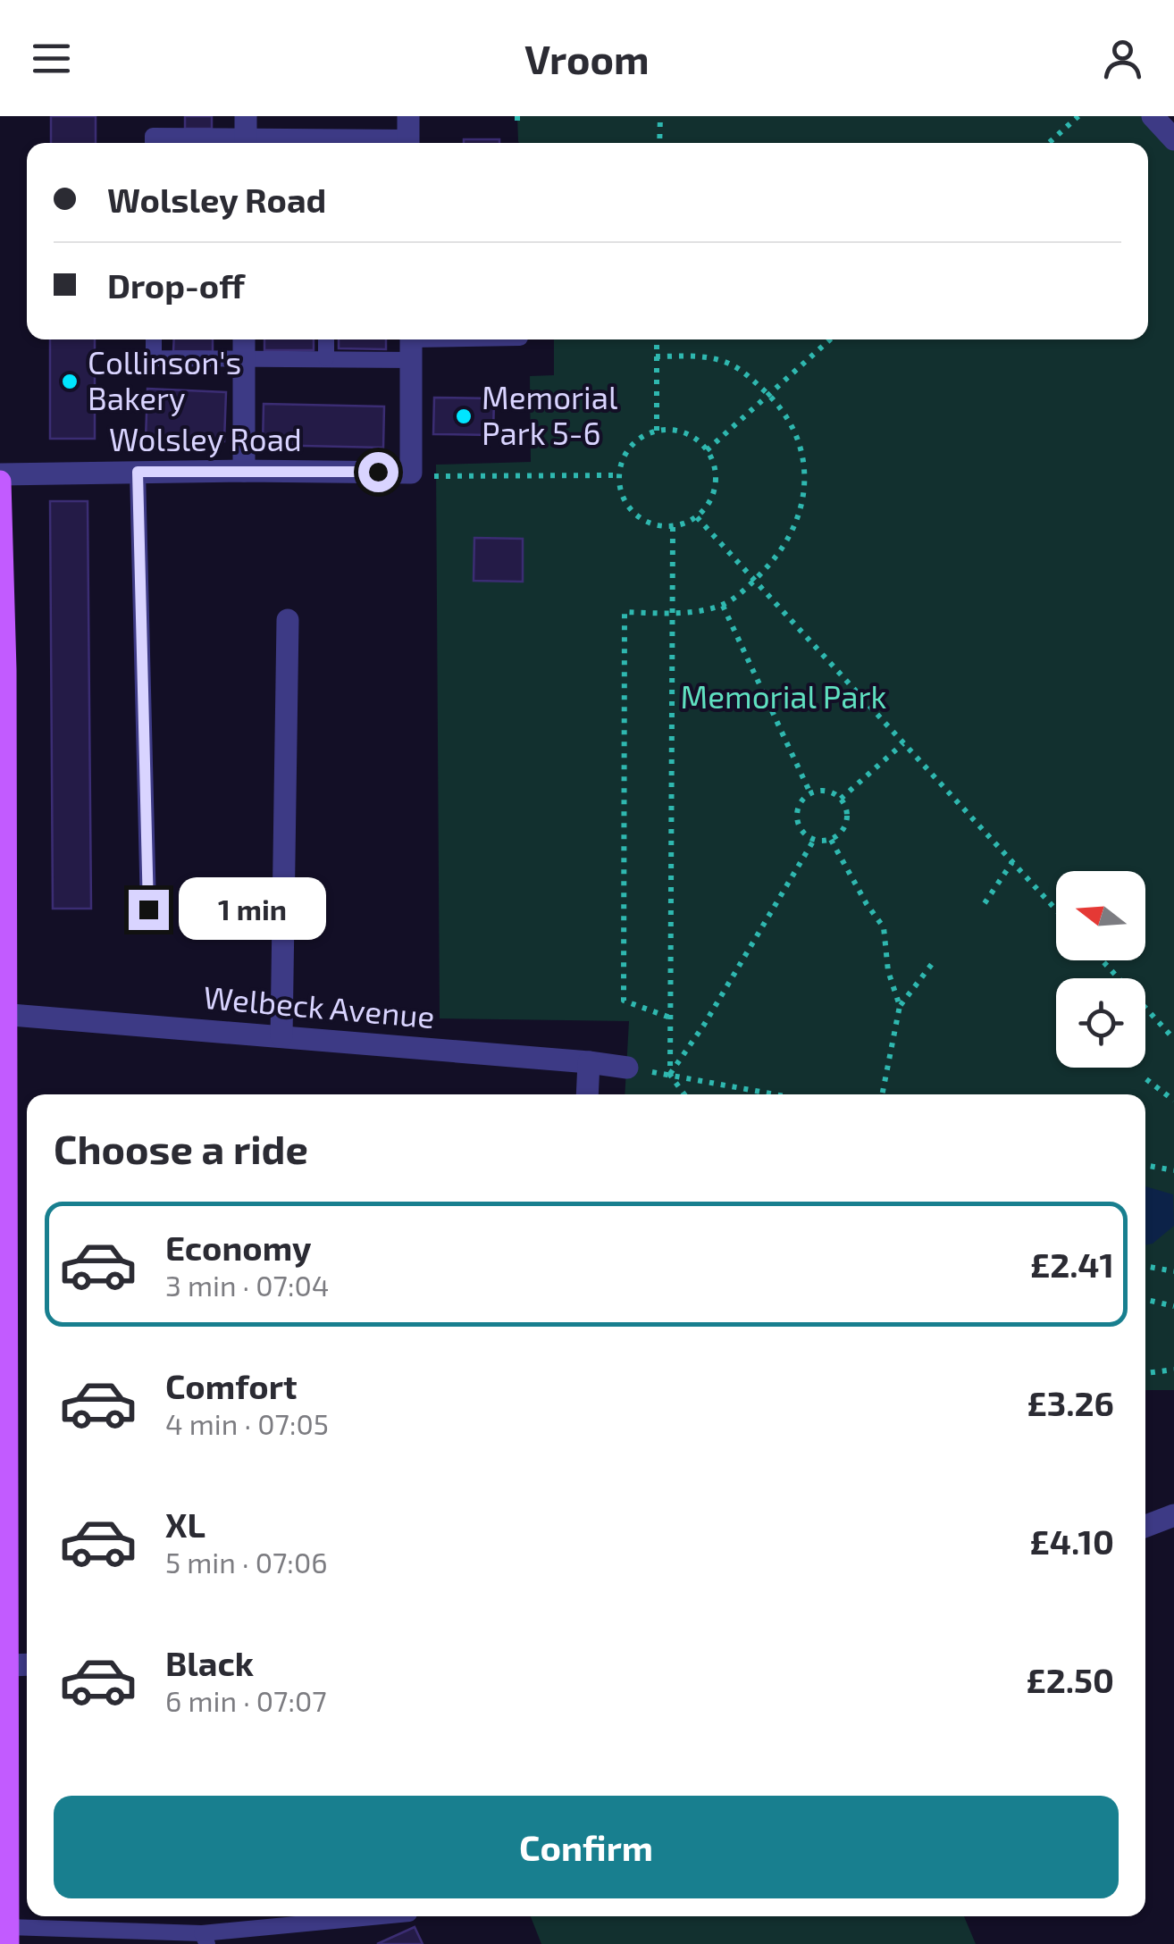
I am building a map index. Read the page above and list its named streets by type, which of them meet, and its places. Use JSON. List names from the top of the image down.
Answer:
{
  "streets": {
    "street": ["Wolsley Road", "Welbeck Avenue"]
  },
  "parks": ["Memorial Park"],
  "places": ["Collinson's Bakery", "Memorial Park 5-6"],
  "north": "left",
  "page": {
    "header": "Vroom",
    "banner": ["Wolsley Road", "Drop-off"],
    "bubble": "1 min",
    "heading": "Choose a ride",
    "list": [
      {
        "name": "Economy",
        "note": "3 min · 07:04",
        "value": "£2.41"
      },
      {
        "name": "Comfort",
        "note": "4 min · 07:05",
        "value": "£3.26"
      },
      {
        "name": "XL",
        "note": "5 min · 07:06",
        "value": "£4.10"
      },
      {
        "name": "Black",
        "note": "6 min · 07:07",
        "value": "£2.50"
      }
    ],
    "buttons": "Confirm"
  }
}
